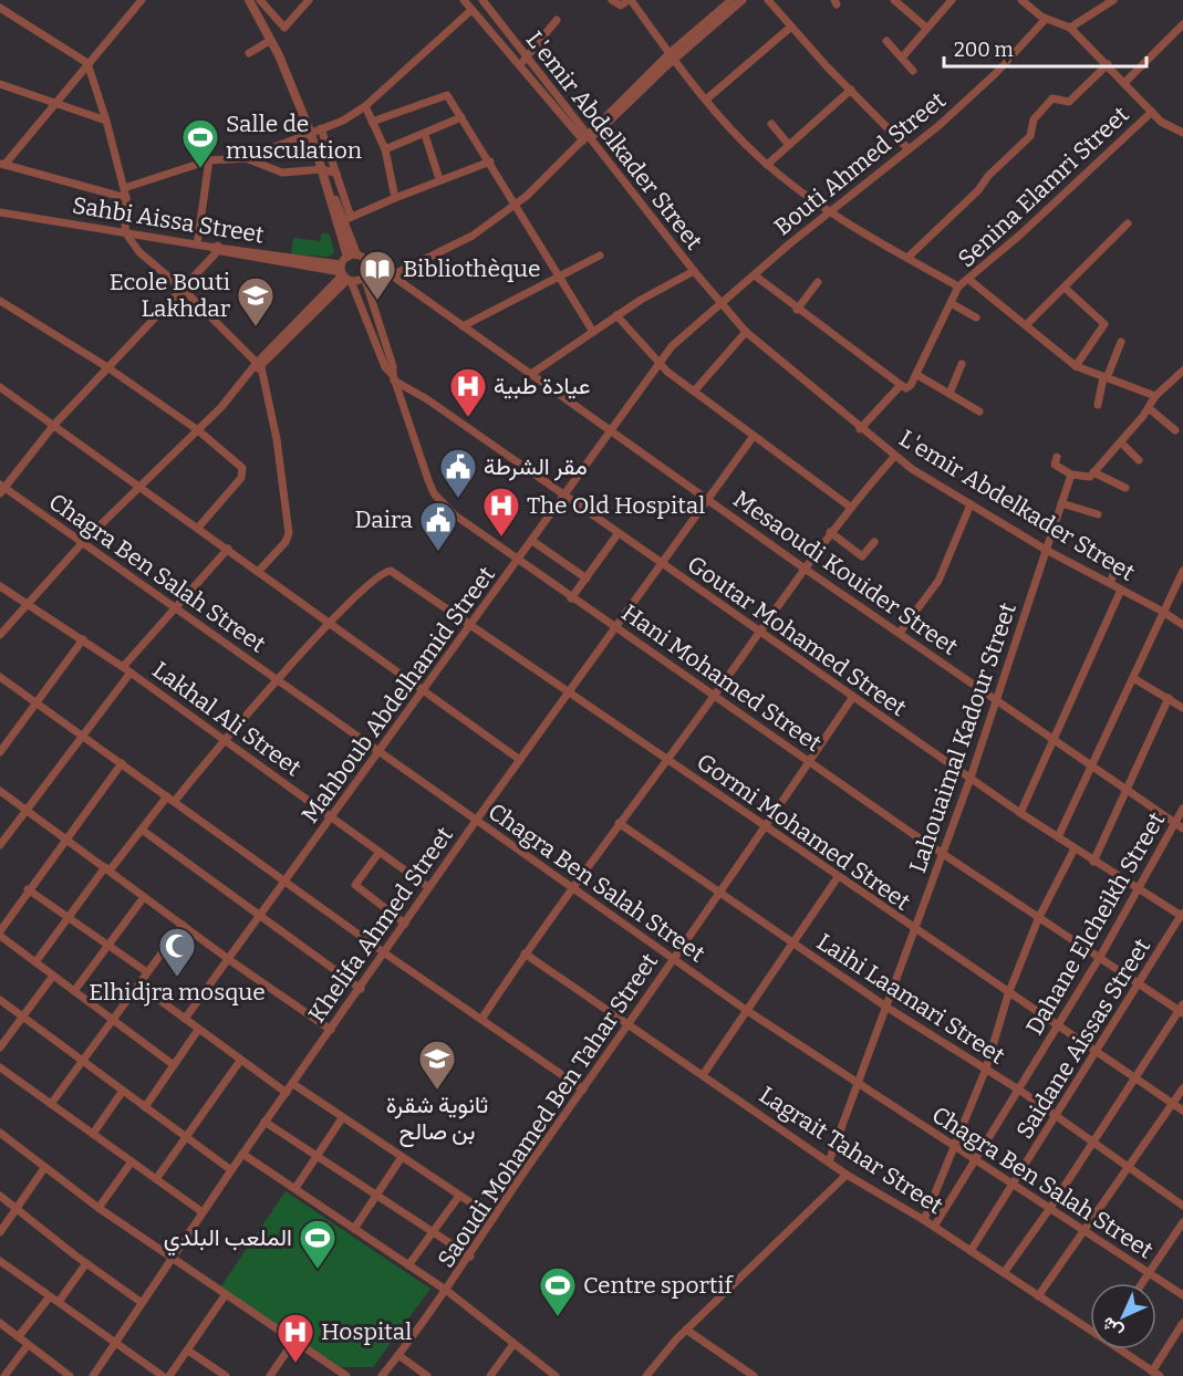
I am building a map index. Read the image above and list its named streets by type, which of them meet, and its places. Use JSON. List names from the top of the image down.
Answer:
{
  "streets": {
    "street": [
      "L'emir Abdelkader Street",
      "Bouti Ahmed Street",
      "Senina Elamri Street",
      "Sahbi Aissa Street",
      "Chagra Ben Salah Street",
      "Mesaoudi Kouider Street",
      "Goutar Mohamed Street",
      "Hani Mohamed Street",
      "Mahboub Abdelhamid Street",
      "Lakhal Ali Street",
      "Lahouaimal Kadour Street",
      "Gormi Mohamed Street",
      "Dahane Elcheikh Street",
      "Khelifa Ahmed Street",
      "Laihi Laamari Street",
      "Saidane Aissas Street",
      "Saoudi Mohamed Ben Tahar Street",
      "Lagrait Tahar Street"
    ]
  },
  "crossings": [
    ["L'emir Abdelkader Street", "Bouti Ahmed Street"],
    ["L'emir Abdelkader Street", "Mahboub Abdelhamid Street"],
    ["L'emir Abdelkader Street", "Lahouaimal Kadour Street"],
    ["Bouti Ahmed Street", "Mahboub Abdelhamid Street"],
    ["Sahbi Aissa Street", "Hani Mohamed Street"],
    ["Chagra Ben Salah Street", "Mahboub Abdelhamid Street"],
    ["Chagra Ben Salah Street", "Lahouaimal Kadour Street"],
    ["Chagra Ben Salah Street", "Dahane Elcheikh Street"],
    ["Chagra Ben Salah Street", "Khelifa Ahmed Street"],
    ["Chagra Ben Salah Street", "Saidane Aissas Street"],
    ["Chagra Ben Salah Street", "Saoudi Mohamed Ben Tahar Street"],
    ["Mesaoudi Kouider Street", "Mahboub Abdelhamid Street"],
    ["Mesaoudi Kouider Street", "Lahouaimal Kadour Street"],
    ["Mesaoudi Kouider Street", "Dahane Elcheikh Street"],
    ["Mesaoudi Kouider Street", "Khelifa Ahmed Street"],
    ["Goutar Mohamed Street", "Hani Mohamed Street"],
    ["Goutar Mohamed Street", "Mahboub Abdelhamid Street"],
    ["Goutar Mohamed Street", "Lahouaimal Kadour Street"],
    ["Goutar Mohamed Street", "Dahane Elcheikh Street"],
    ["Goutar Mohamed Street", "Khelifa Ahmed Street"],
    ["Goutar Mohamed Street", "Saidane Aissas Street"],
    ["Goutar Mohamed Street", "Saoudi Mohamed Ben Tahar Street"],
    ["Hani Mohamed Street", "Mahboub Abdelhamid Street"],
    ["Hani Mohamed Street", "Lahouaimal Kadour Street"],
    ["Hani Mohamed Street", "Dahane Elcheikh Street"],
    ["Hani Mohamed Street", "Khelifa Ahmed Street"],
    ["Hani Mohamed Street", "Saidane Aissas Street"],
    ["Hani Mohamed Street", "Saoudi Mohamed Ben Tahar Street"],
    ["Mahboub Abdelhamid Street", "Lakhal Ali Street"],
    ["Mahboub Abdelhamid Street", "Gormi Mohamed Street"],
    ["Lakhal Ali Street", "Khelifa Ahmed Street"],
    ["Lahouaimal Kadour Street", "Gormi Mohamed Street"],
    ["Lahouaimal Kadour Street", "Laihi Laamari Street"],
    ["Lahouaimal Kadour Street", "Lagrait Tahar Street"],
    ["Gormi Mohamed Street", "Dahane Elcheikh Street"],
    ["Gormi Mohamed Street", "Khelifa Ahmed Street"],
    ["Gormi Mohamed Street", "Saidane Aissas Street"],
    ["Gormi Mohamed Street", "Saoudi Mohamed Ben Tahar Street"],
    ["Dahane Elcheikh Street", "Laihi Laamari Street"],
    ["Dahane Elcheikh Street", "Lagrait Tahar Street"],
    ["Laihi Laamari Street", "Saidane Aissas Street"],
    ["Laihi Laamari Street", "Saoudi Mohamed Ben Tahar Street"],
    ["Saidane Aissas Street", "Lagrait Tahar Street"],
    ["Saoudi Mohamed Ben Tahar Street", "Lagrait Tahar Street"]
  ],
  "places": {
    "sports": ["Salle de musculation", "الملعب البلدي", "Centre sportif"],
    "library": ["Bibliothèque"],
    "school or university": ["Ecole Bouti Lakhdar", "ثانوية شقرة بن صالح"],
    "hospital": ["عيادة طبية", "The Old Hospital", "Hospital"],
    "public building": ["مقر الشرطة", "Daira"],
    "mosque": ["Elhidjra mosque"]
  },
  "scale_bar": "200 m",
  "north": "bottom left"
}
